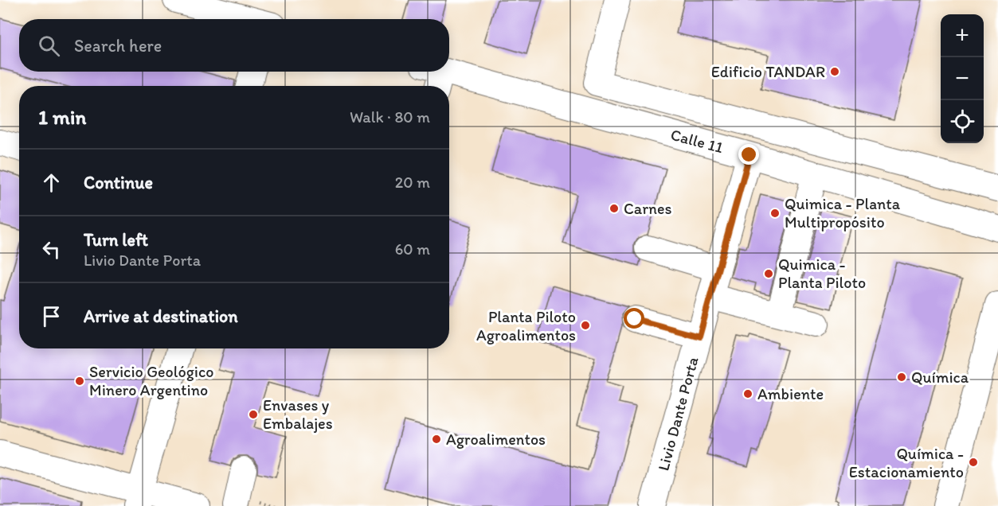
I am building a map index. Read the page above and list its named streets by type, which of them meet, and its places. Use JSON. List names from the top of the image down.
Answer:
{
  "streets": {
    "lane": ["Calle 11", "Livio Dante Porta"]
  },
  "crossings": [
    ["Calle 11", "Livio Dante Porta"]
  ],
  "places": [
    "Edificio TANDAR",
    "Carnes",
    "Quimica - Planta Multipropósito",
    "Quimica - Planta Piloto",
    "Planta Piloto Agroalimentos",
    "Química",
    "Servicio Geológico Minero Argentino",
    "Ambiente",
    "Envases y Embalajes",
    "Agroalimentos",
    "Química - Estacionamiento"
  ],
  "page": {
    "map_buttons": ["+", "−"],
    "search": "Search here",
    "heading": ["1 min", "Walk · 80 m"],
    "list": [
      ["Continue", "20 m"],
      ["Turn left", "Livio Dante Porta", "60 m"],
      "Arrive at destination"
    ]
  }
}
